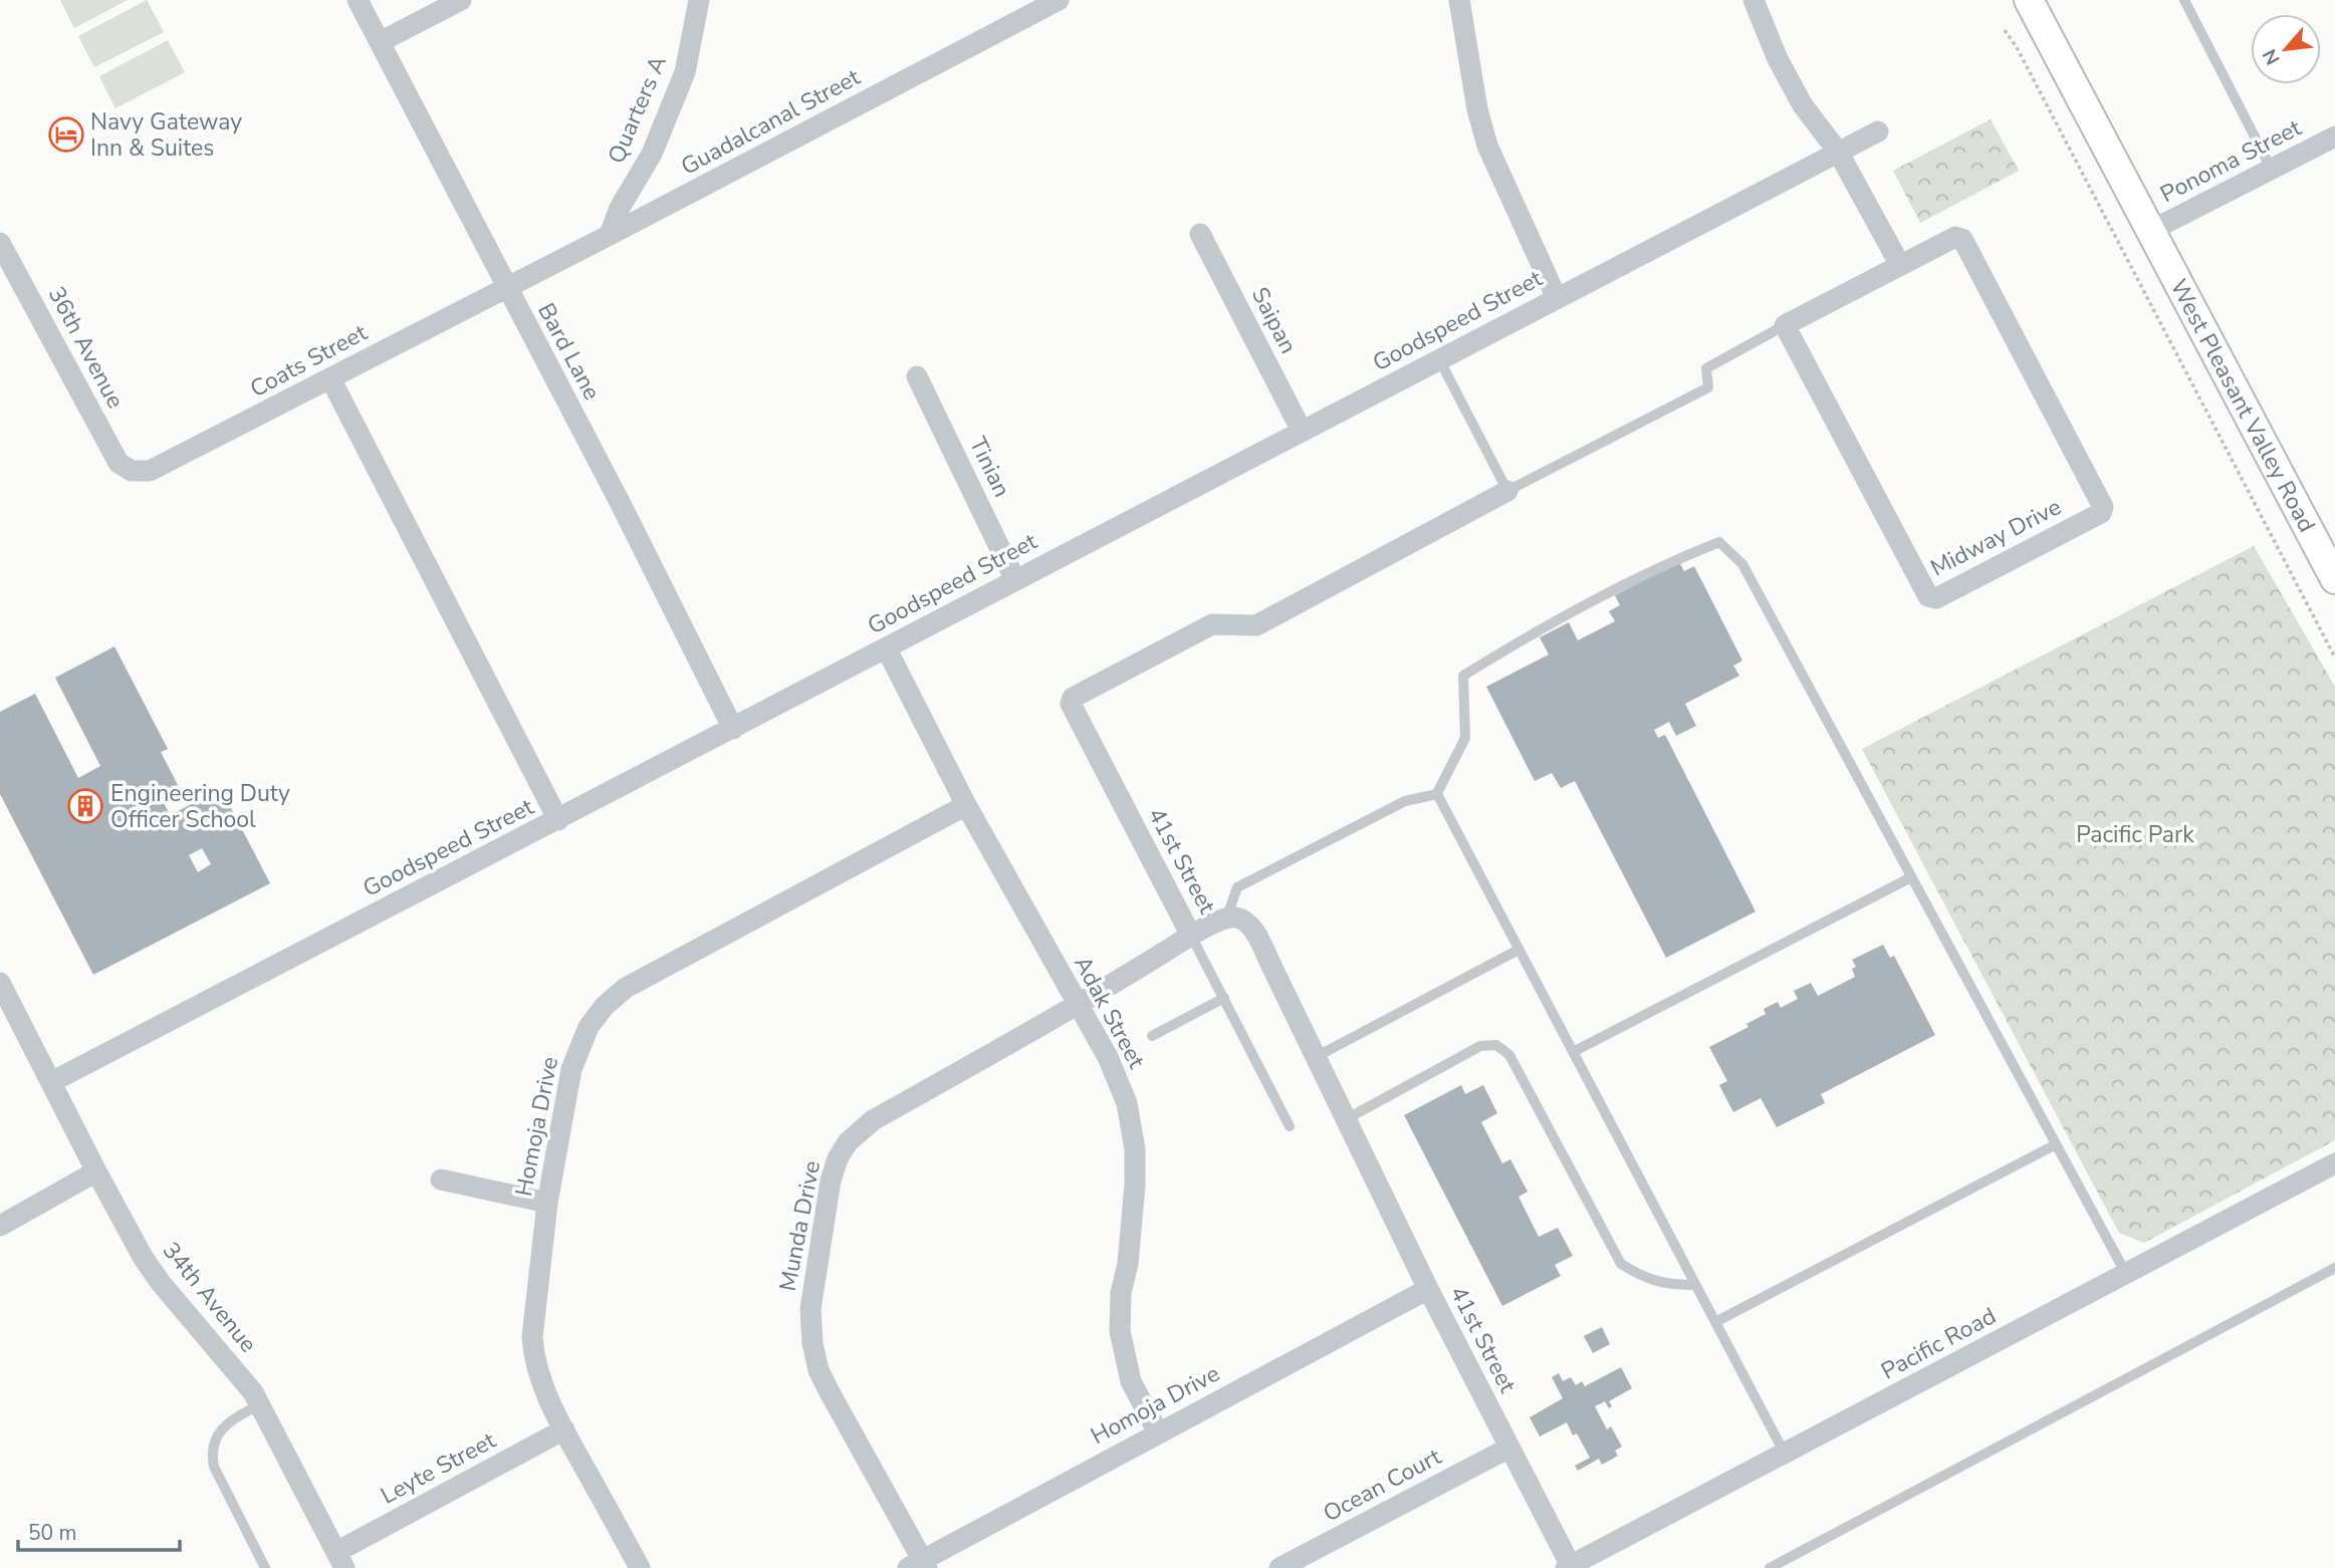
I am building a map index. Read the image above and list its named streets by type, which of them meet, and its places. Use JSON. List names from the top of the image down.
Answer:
{
  "streets": {
    "street": [
      "Quarters A",
      "Guadalcanal Street",
      "Ponoma Street",
      "Saipan",
      "Goodspeed Street",
      "36th Avenue",
      "Bard Lane",
      "Coats Street",
      "West Pleasant Valley Road",
      "Tinian",
      "Midway Drive",
      "41st Street",
      "Adak Street",
      "Homoja Drive",
      "Munda Drive",
      "34th Avenue",
      "Pacific Road",
      "Leyte Street",
      "Ocean Court"
    ]
  },
  "crossings": [
    ["Quarters A", "Guadalcanal Street"],
    ["Guadalcanal Street", "Bard Lane"],
    ["Guadalcanal Street", "Coats Street"],
    ["Ponoma Street", "West Pleasant Valley Road"],
    ["Saipan", "Goodspeed Street"],
    ["Goodspeed Street", "Bard Lane"],
    ["Goodspeed Street", "Tinian"],
    ["Goodspeed Street", "Adak Street"],
    ["Goodspeed Street", "34th Avenue"],
    ["36th Avenue", "Coats Street"],
    ["Bard Lane", "Coats Street"],
    ["41st Street", "Homoja Drive"],
    ["41st Street", "Munda Drive"],
    ["41st Street", "Pacific Road"],
    ["41st Street", "Ocean Court"],
    ["Adak Street", "Homoja Drive"],
    ["Adak Street", "Munda Drive"],
    ["Homoja Drive", "Munda Drive"],
    ["Homoja Drive", "Leyte Street"],
    ["34th Avenue", "Leyte Street"]
  ],
  "parks": ["Pacific Park"],
  "places": {
    "hotel": ["Navy Gateway Inn & Suites"],
    "building": ["Engineering Duty Officer School"]
  },
  "scale_bar": "50 m",
  "north": "bottom left"
}
